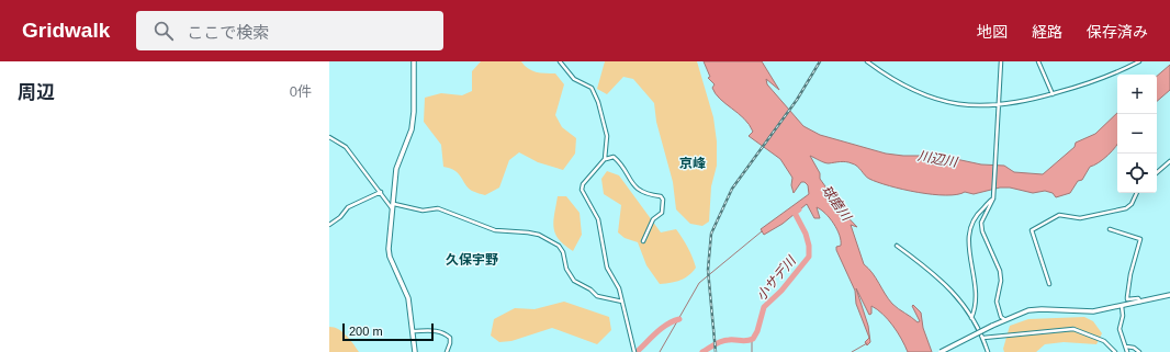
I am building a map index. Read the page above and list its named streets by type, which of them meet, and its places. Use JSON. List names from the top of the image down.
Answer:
{
  "districts": ["京峰", "久保宇野"],
  "water": ["川辺川", "球磨川", "小サデ川"],
  "scale_bar": "200 m",
  "page": {
    "header": "Gridwalk",
    "search": "ここで検索",
    "nav": ["地図", "経路", "保存済み"],
    "heading": ["周辺", "0件"],
    "map_buttons": ["+", "−"],
    "scale": "200 m"
  }
}
